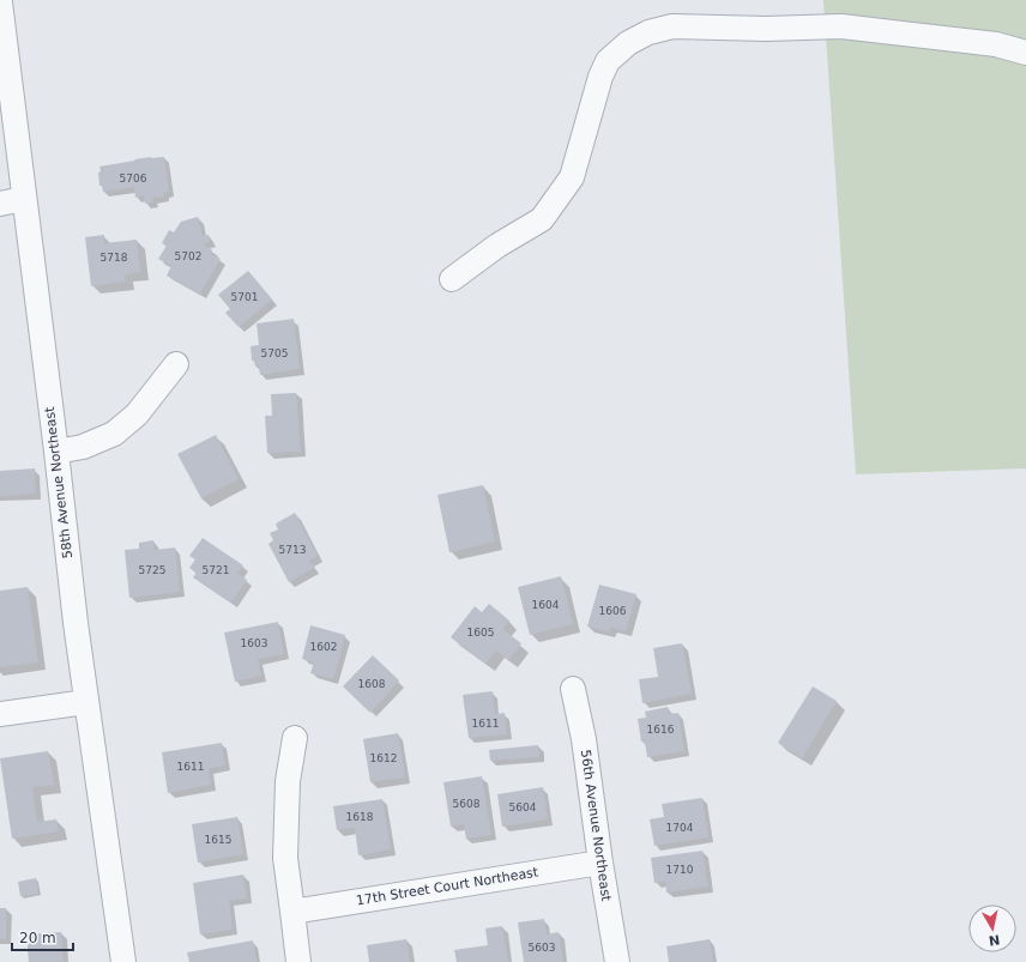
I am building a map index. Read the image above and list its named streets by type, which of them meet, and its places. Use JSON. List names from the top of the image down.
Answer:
{
  "streets": {
    "street": ["58th Avenue Northeast", "56th Avenue Northeast", "17th Street Court Northeast"]
  },
  "crossings": [
    ["56th Avenue Northeast", "17th Street Court Northeast"]
  ],
  "house_numbers": [
    "5706",
    "5702",
    "5718",
    "5701",
    "5705",
    "5713",
    "5725",
    "5721",
    "1604",
    "1606",
    "1605",
    "1603",
    "1602",
    "1608",
    "1611",
    "1616",
    "1612",
    "1611",
    "5608",
    "5604",
    "1618",
    "1704",
    "1615",
    "1710",
    "5603"
  ],
  "scale_bar": "20 m",
  "north": "bottom"
}
